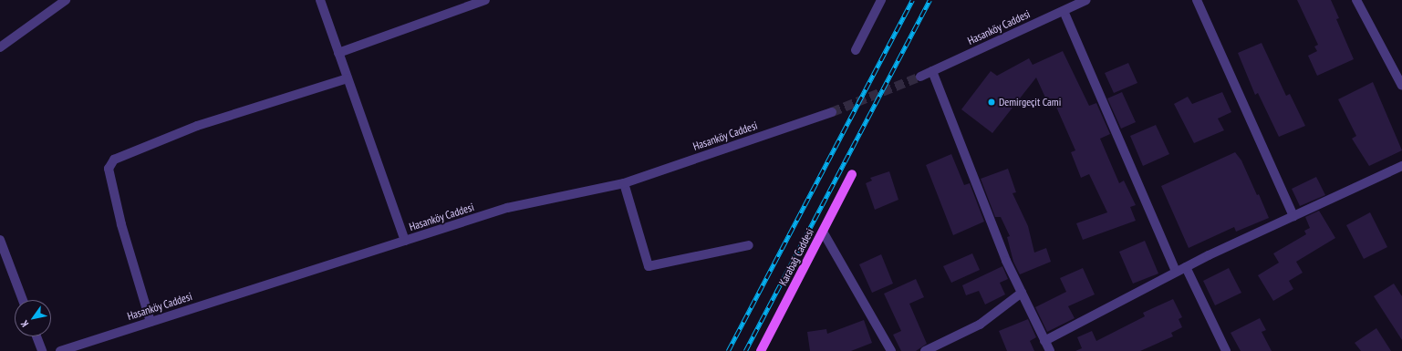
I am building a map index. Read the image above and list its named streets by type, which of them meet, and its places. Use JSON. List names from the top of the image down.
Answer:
{
  "streets": {
    "main road": ["Karabağ Caddesi"],
    "street": ["Hasanköy Caddesi"]
  },
  "places": ["Demirgeçit Cami"],
  "north": "bottom left"
}
